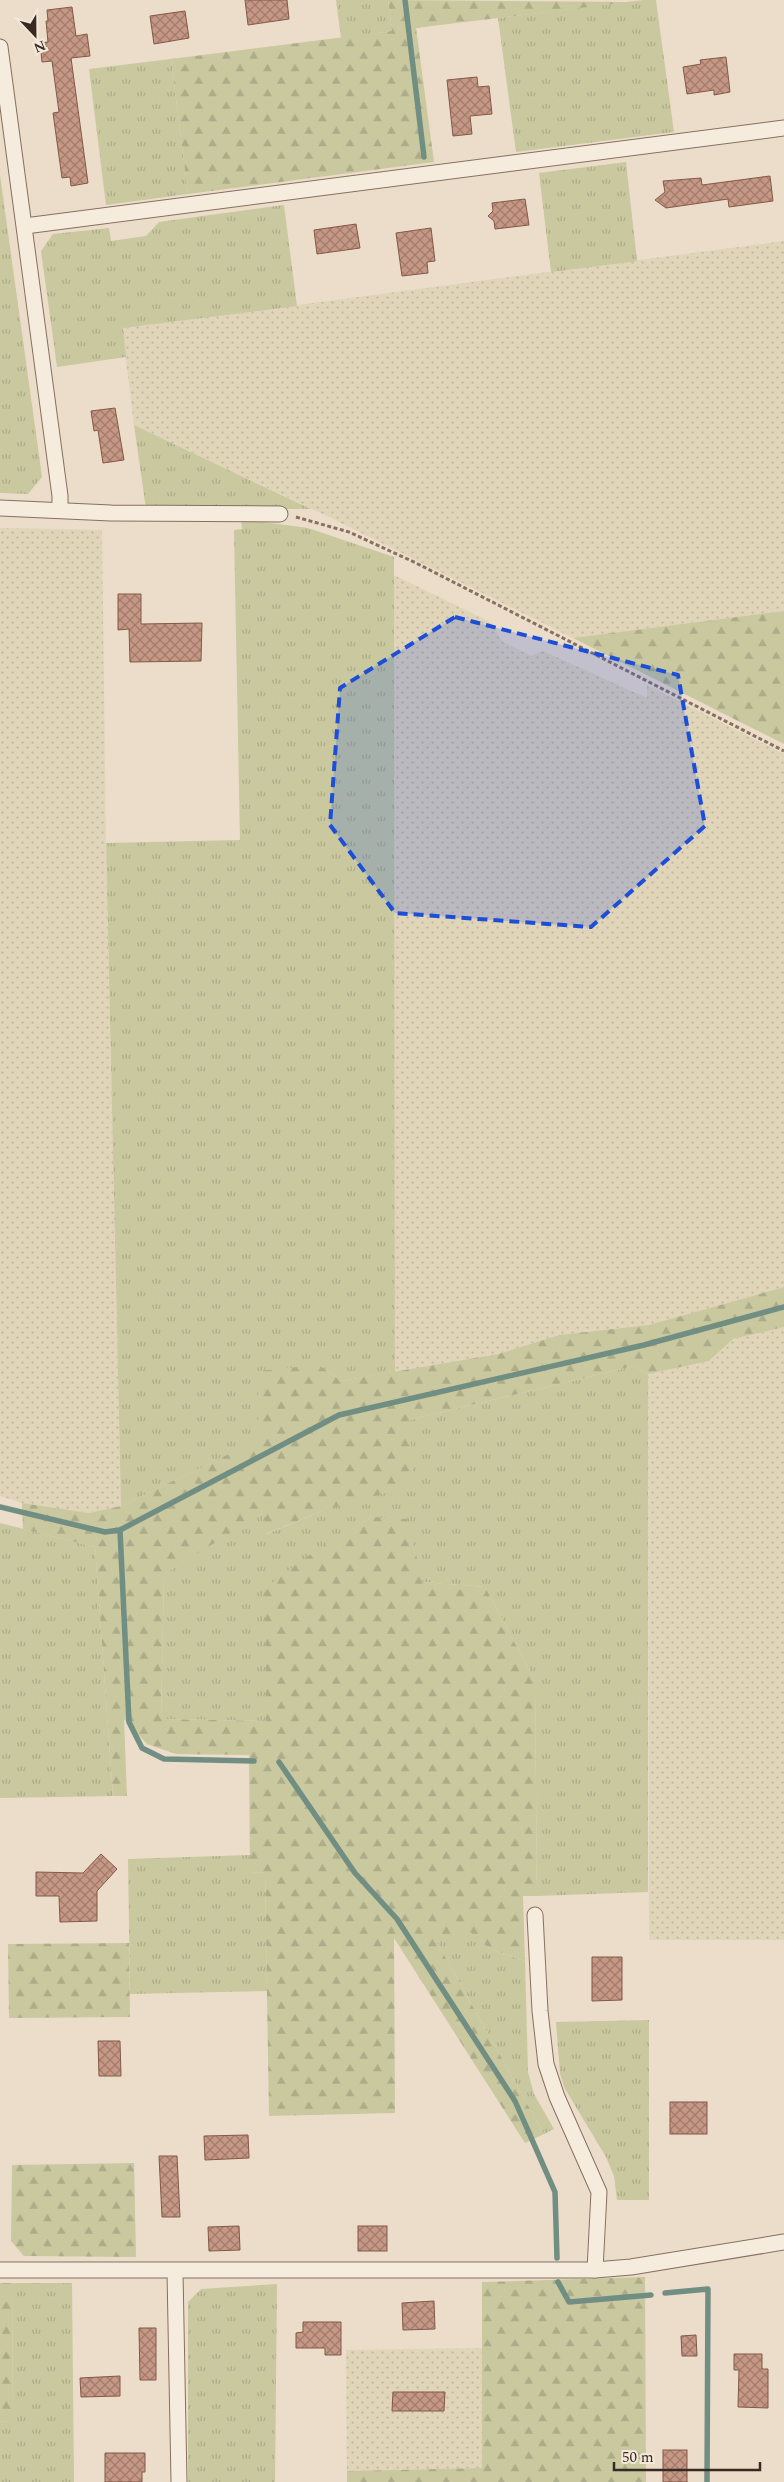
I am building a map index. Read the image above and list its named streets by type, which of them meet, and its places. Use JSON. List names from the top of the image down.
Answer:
{
  "scale_bar": "50 m",
  "north": "bottom"
}
